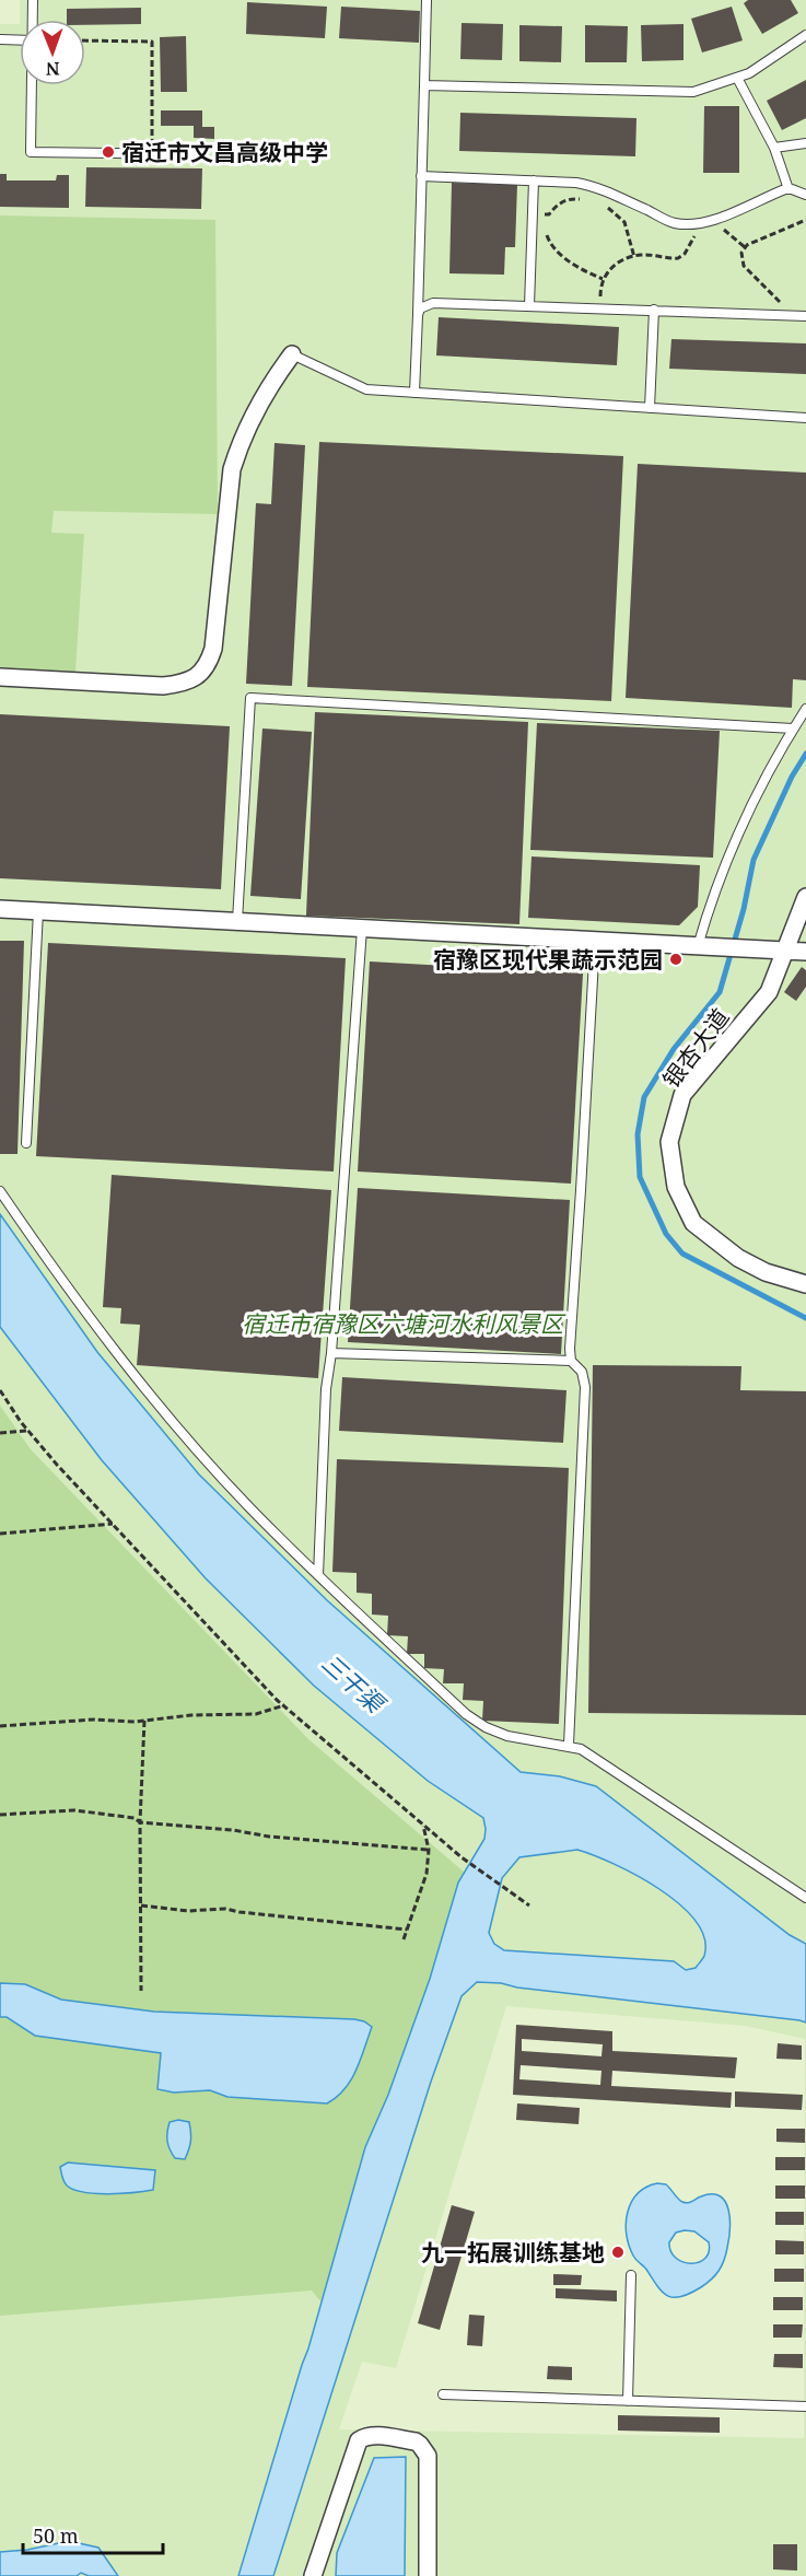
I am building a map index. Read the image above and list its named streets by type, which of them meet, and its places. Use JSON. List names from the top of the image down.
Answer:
{
  "streets": {
    "street": ["银杏大道"]
  },
  "water": ["三干渠"],
  "parks": ["宿迁市宿豫区六塘河水利风景区"],
  "places": ["宿迁市文昌高级中学", "宿豫区现代果蔬示范园", "九一拓展训练基地"],
  "scale_bar": "50 m",
  "north": "bottom"
}
